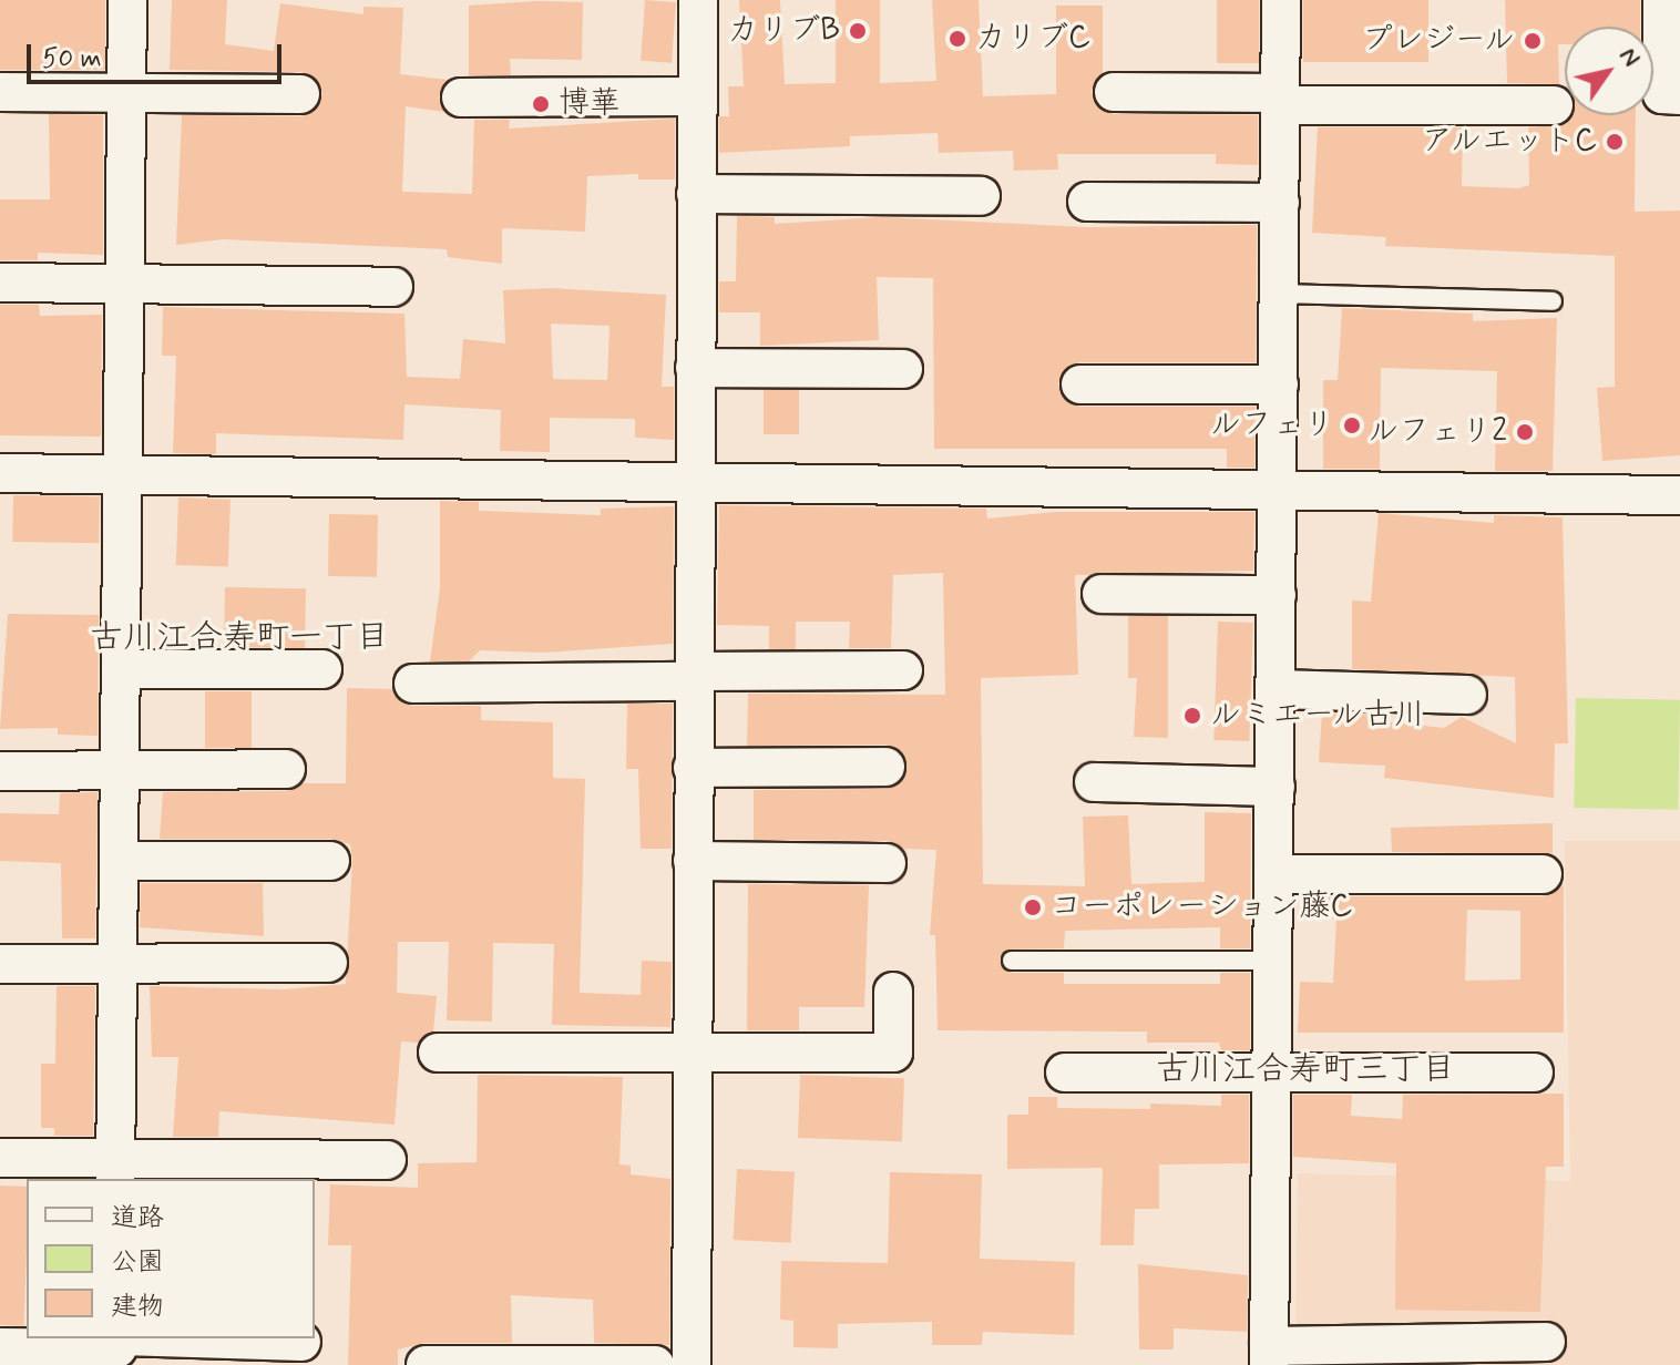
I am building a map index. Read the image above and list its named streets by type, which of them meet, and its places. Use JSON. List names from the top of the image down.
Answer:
{
  "districts": ["古川江合寿町一丁目", "古川江合寿町三丁目"],
  "places": [
    "カリブB",
    "カリブC",
    "プレジール",
    "博華",
    "アルエットC",
    "ルフェリ",
    "ルフェリ2",
    "ルミエール古川",
    "コーポレーション藤C"
  ],
  "legend": ["道路", "公園", "建物"],
  "scale_bar": "50 m",
  "north": "top right"
}
